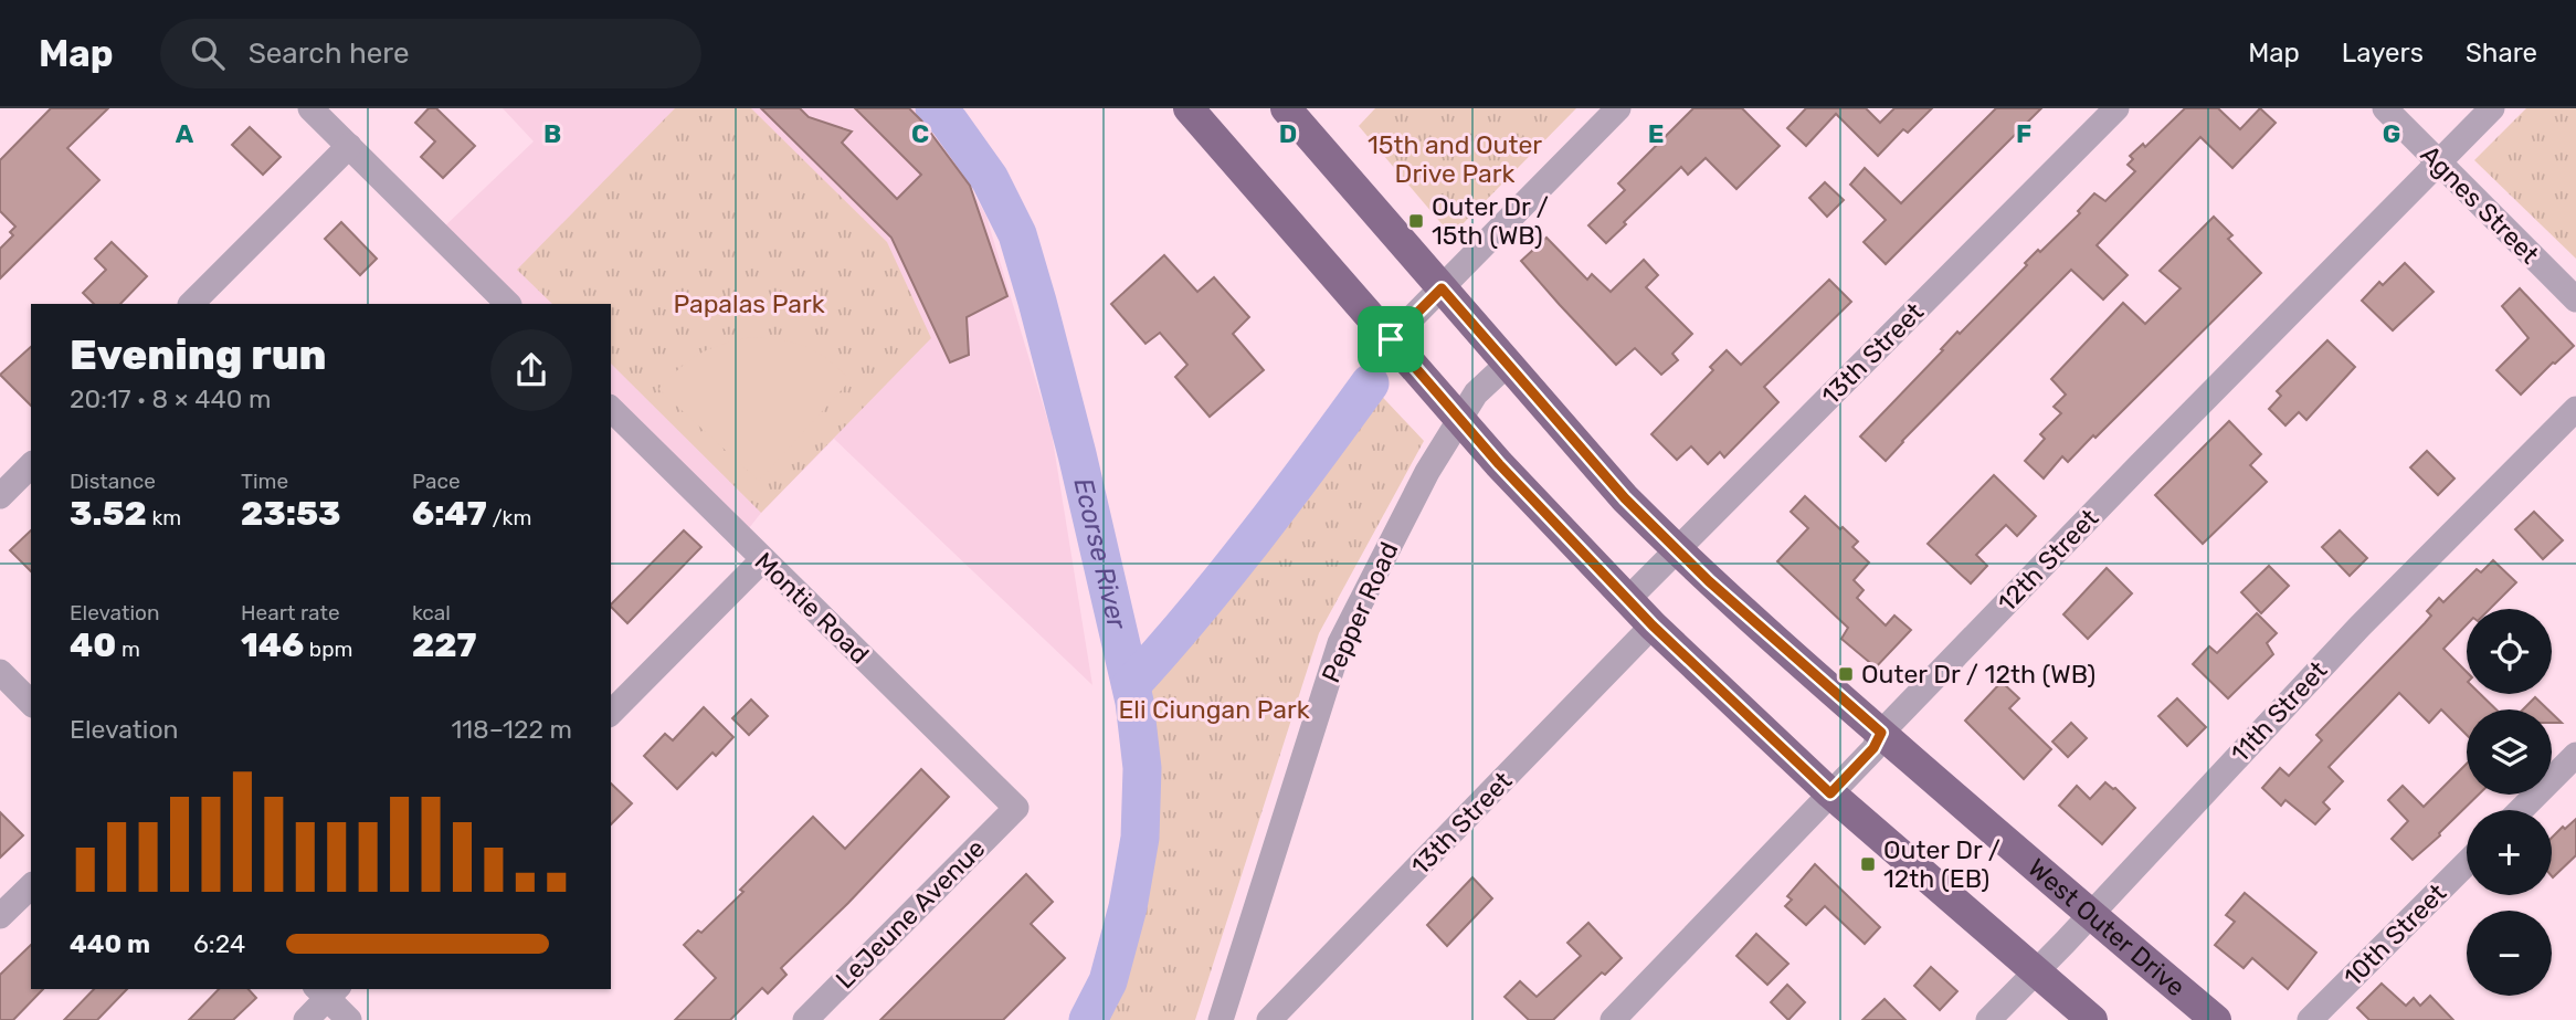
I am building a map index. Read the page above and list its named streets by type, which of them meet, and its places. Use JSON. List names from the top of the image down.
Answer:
{
  "streets": {
    "main road": ["West Outer Drive"],
    "street": [
      "Agnes Street",
      "13th Street",
      "12th Street",
      "Montie Road",
      "Pepper Road",
      "11th Street",
      "LeJeune Avenue",
      "10th Street"
    ]
  },
  "crossings": [
    ["Agnes Street", "12th Street"],
    ["13th Street", "West Outer Drive"],
    ["12th Street", "West Outer Drive"],
    ["Montie Road", "LeJeune Avenue"],
    ["Pepper Road", "West Outer Drive"],
    ["11th Street", "West Outer Drive"]
  ],
  "water": ["Ecorse River"],
  "parks": ["15th and Outer Drive Park", "Papalas Park", "Eli Ciungan Park"],
  "places": {
    "transit": ["Outer Dr / 15th (WB)", "Outer Dr / 12th (WB)", "Outer Dr / 12th (EB)"]
  },
  "page": {
    "header": "Map",
    "search": "Search here",
    "nav": ["Map", "Layers", "Share"],
    "heading": ["Evening run", "20:17 · 8 × 440 m"],
    "stats": [
      ["Distance", "3.52 km"],
      ["Time", "23:53"],
      ["Pace", "6:47 /km"],
      ["Elevation", "40 m"],
      ["Heart rate", "146 bpm"],
      ["kcal", "227"]
    ],
    "map_buttons": ["+", "−"],
    "chart": ["Elevation", "118–122 m"],
    "list": [
      {
        "name": "440 m",
        "note": "6:24"
      }
    ]
  },
  "grid": {
    "columns": [
      "A",
      "B",
      "C",
      "D",
      "E",
      "F",
      "G"
    ]
  }
}
